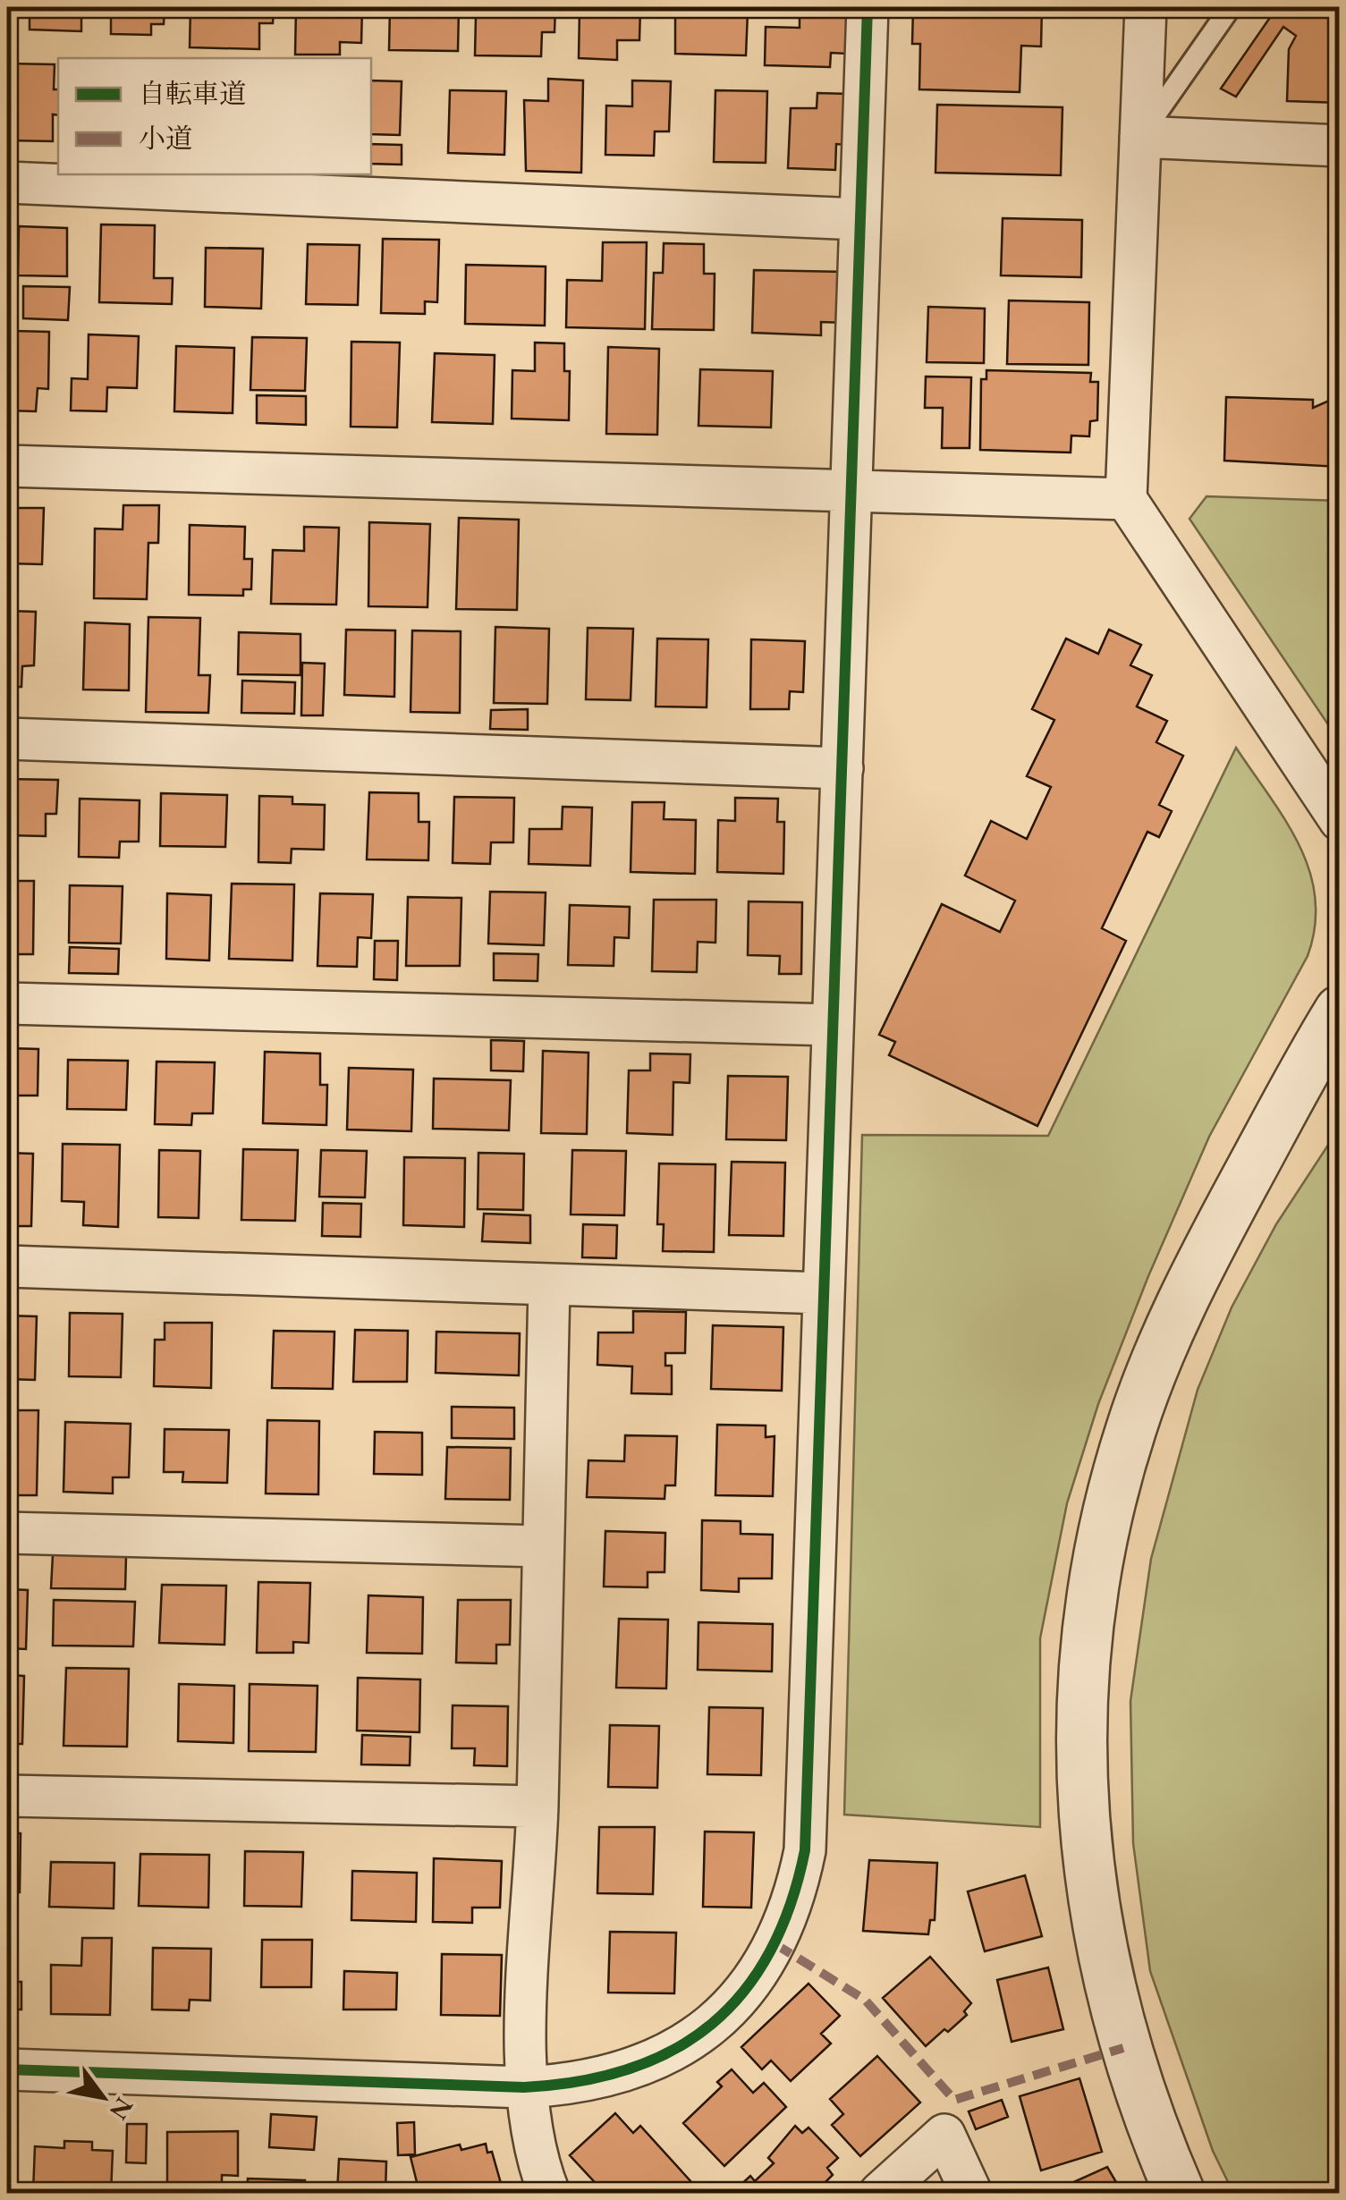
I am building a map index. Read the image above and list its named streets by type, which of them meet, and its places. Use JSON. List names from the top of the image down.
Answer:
{
  "legend": ["自転車道", "小道"],
  "north": "bottom right"
}
